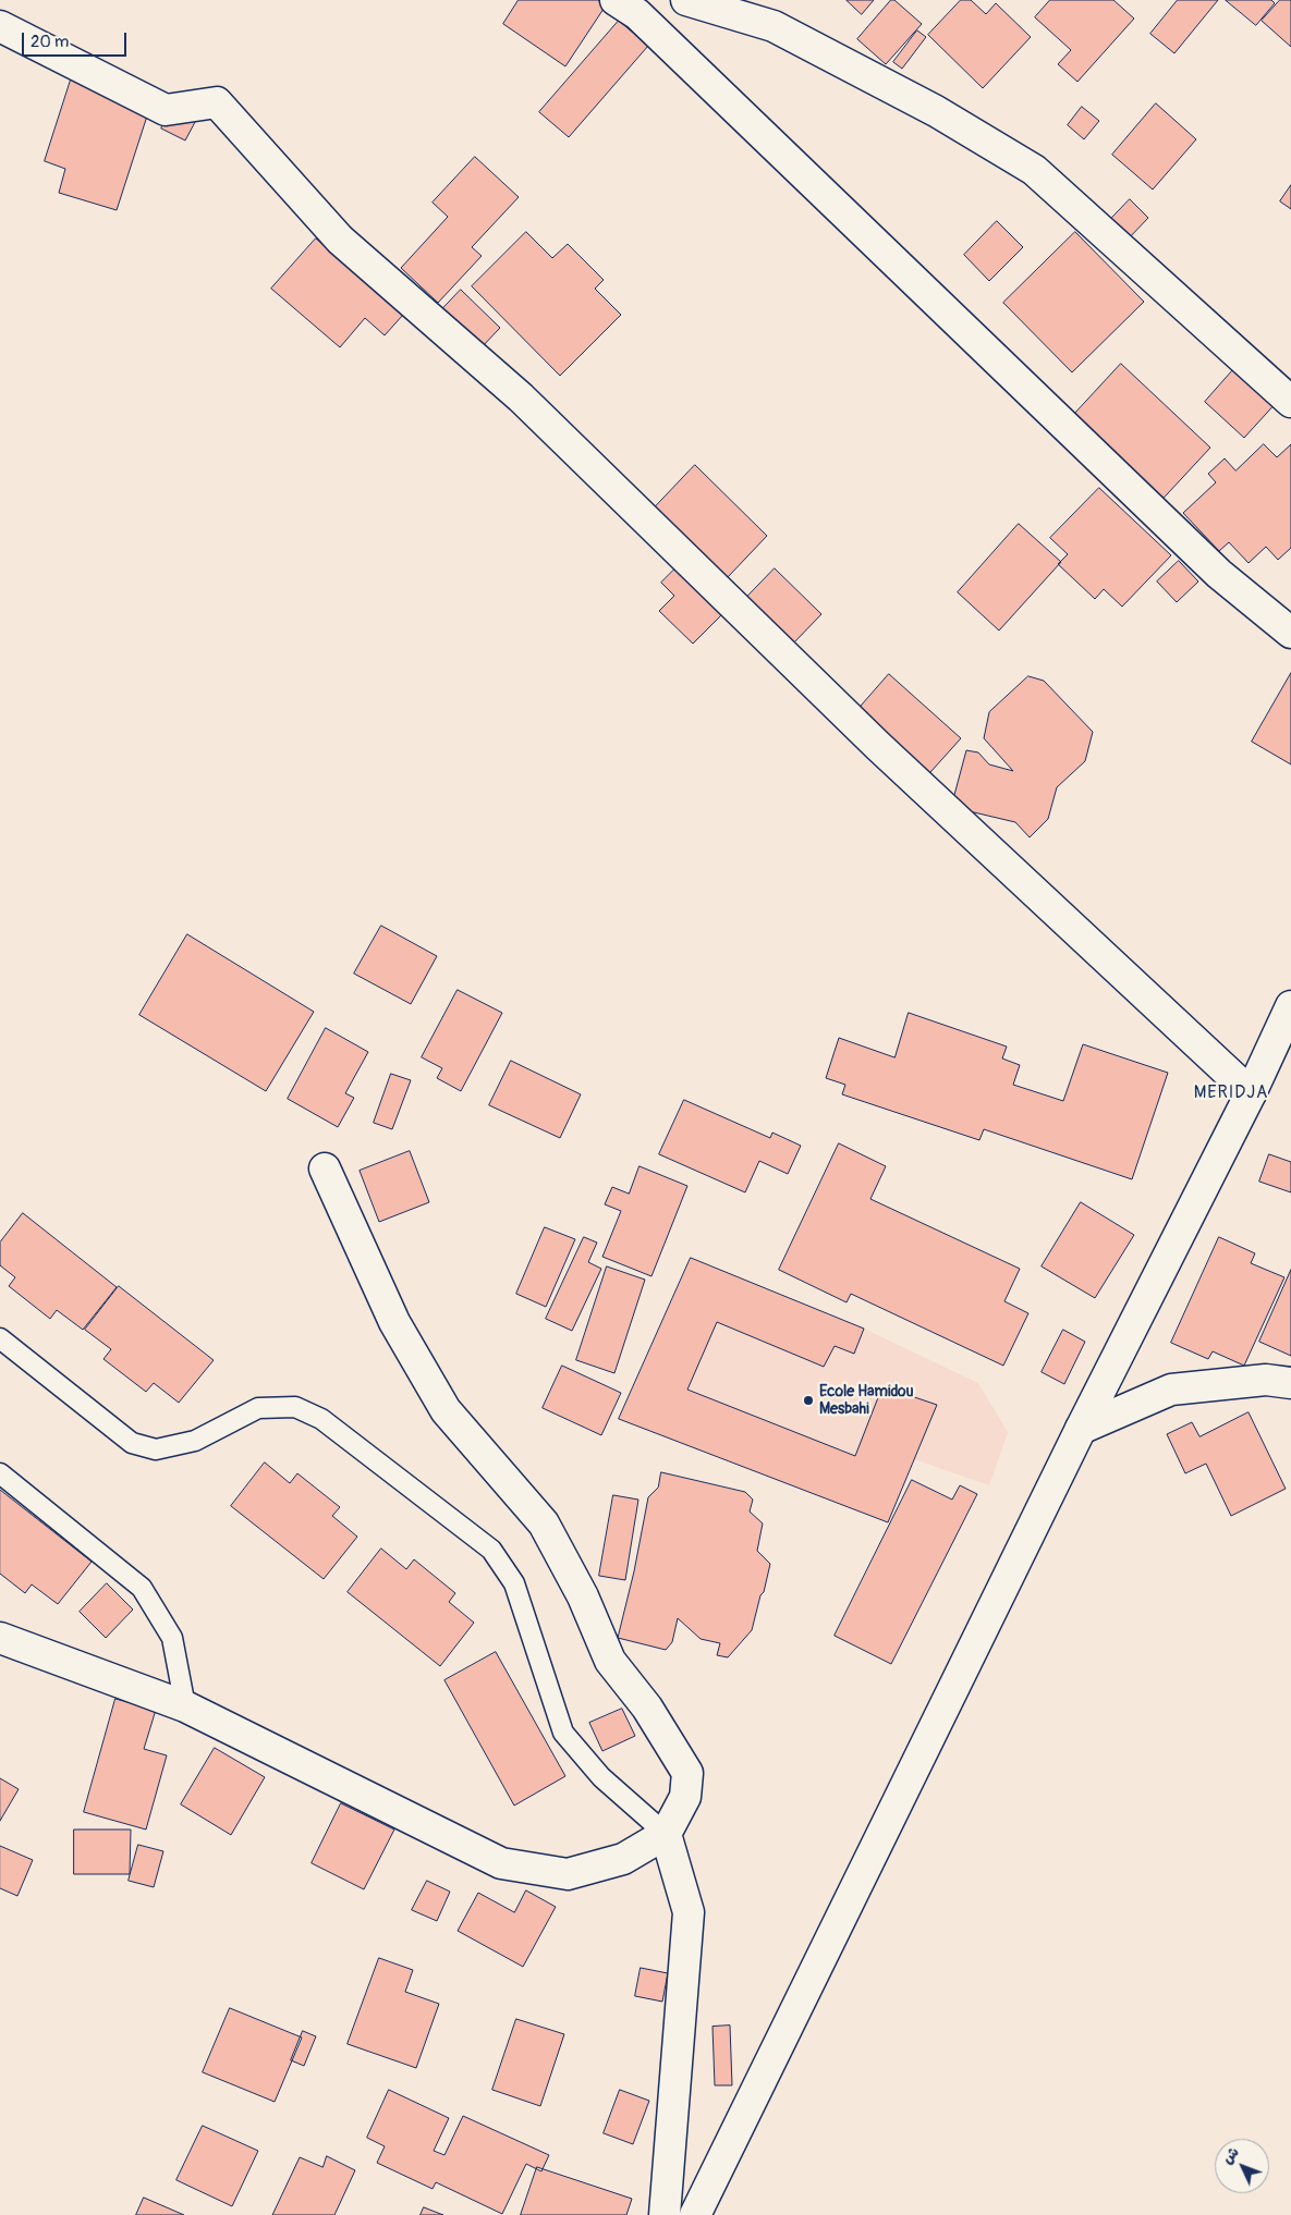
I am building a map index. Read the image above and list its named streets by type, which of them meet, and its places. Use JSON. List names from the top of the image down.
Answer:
{
  "districts": ["MERIDJA"],
  "places": ["Ecole Hamidou Mesbahi"],
  "scale_bar": "20 m",
  "north": "top left"
}
